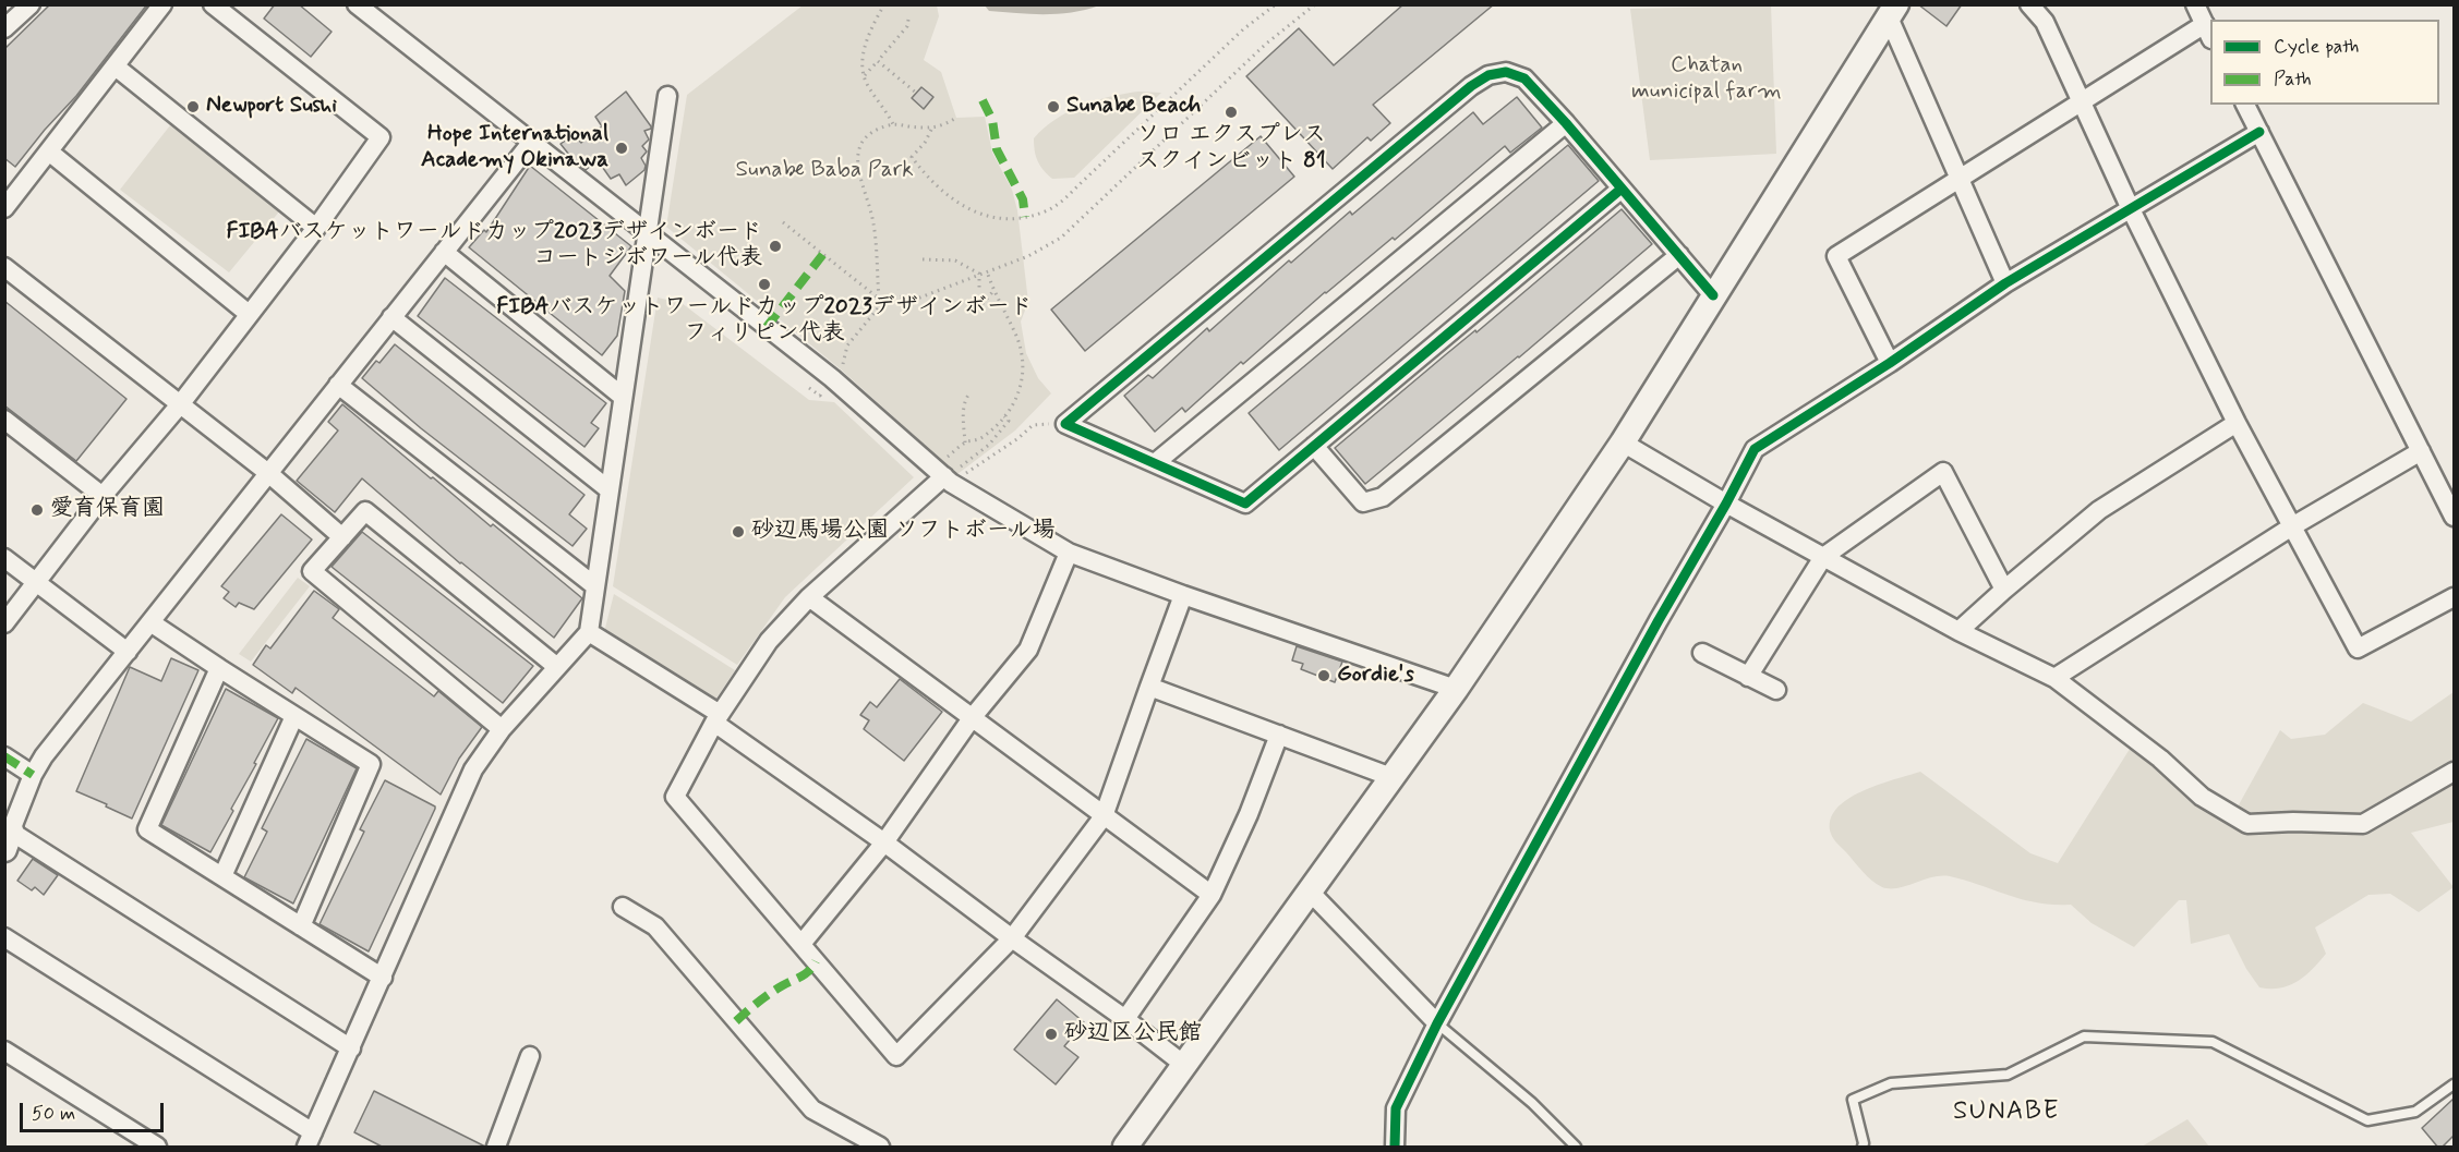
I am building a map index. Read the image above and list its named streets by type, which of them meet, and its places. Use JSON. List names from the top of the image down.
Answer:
{
  "districts": ["SUNABE"],
  "parks": ["Chatan municipal farm", "Sunabe Baba Park"],
  "places": [
    "Newport Sushi",
    "Sunabe Beach",
    "ソロ エクスプレス スクインビット 81",
    "Hope International Academy Okinawa",
    "FIBAバスケットワールドカップ2023デザインボード コートジボワール代表",
    "FIBAバスケットワールドカップ2023デザインボード フィリピン代表",
    "愛育保育園",
    "砂辺馬場公園 ソフトボール場",
    "Gordie's",
    "砂辺区公民館"
  ],
  "legend": ["Cycle path", "Path"],
  "scale_bar": "50 m"
}
